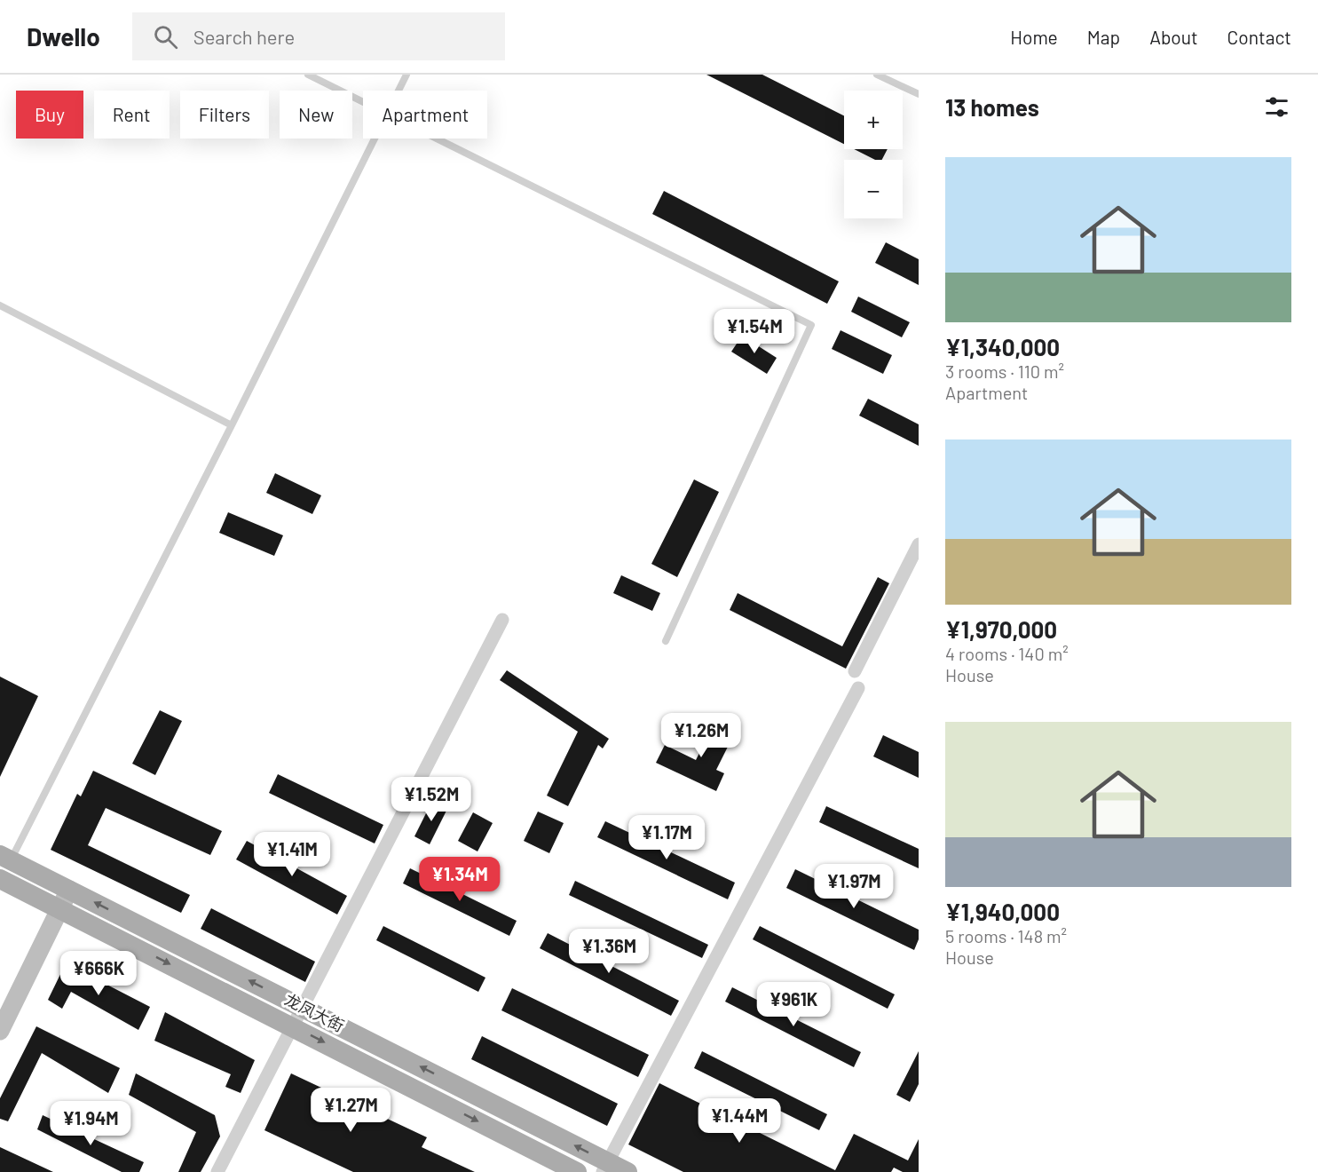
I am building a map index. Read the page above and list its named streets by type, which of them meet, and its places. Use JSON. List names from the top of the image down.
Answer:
{
  "streets": {
    "main road": ["龙凤大街"]
  },
  "page": {
    "header": "Dwello",
    "search": "Search here",
    "nav": [
      "Home",
      "Map",
      "About",
      "Contact"
    ],
    "heading": "13 homes",
    "map_buttons": ["+", "−"],
    "chip": [
      "Buy",
      "Rent",
      "Filters",
      "New",
      "Apartment"
    ],
    "list": [
      {
        "name": "¥1,340,000",
        "note": "3 rooms · 110 m² · Apartment"
      },
      {
        "name": "¥1,970,000",
        "note": "4 rooms · 140 m² · House"
      },
      {
        "name": "¥1,940,000",
        "note": "5 rooms · 148 m² · House"
      }
    ],
    "price": [
      "¥1.54M",
      "¥1.26M",
      "¥1.52M",
      "¥1.17M",
      "¥1.41M",
      "¥1.34M",
      "¥1.97M",
      "¥1.36M",
      "¥666K",
      "¥961K",
      "¥1.27M",
      "¥1.44M",
      "¥1.94M"
    ]
  }
}
